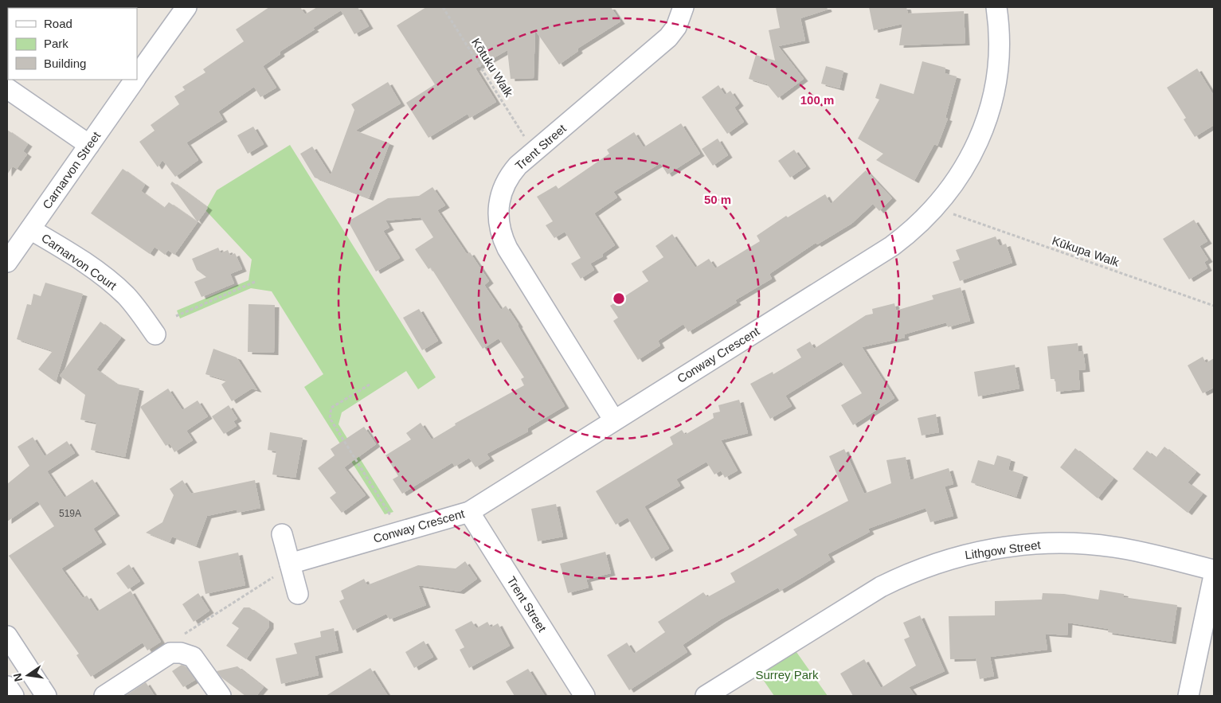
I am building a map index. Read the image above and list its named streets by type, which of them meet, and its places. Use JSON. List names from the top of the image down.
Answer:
{
  "streets": {
    "street": [
      "Trent Street",
      "Carnarvon Street",
      "Carnarvon Court",
      "Conway Crescent",
      "Lithgow Street"
    ],
    "path": ["Kōtuku Walk", "Kūkupa Walk"]
  },
  "crossings": [
    ["Trent Street", "Conway Crescent"],
    ["Carnarvon Street", "Carnarvon Court"]
  ],
  "parks": ["Surrey Park"],
  "house_numbers": ["519A"],
  "legend": ["Road", "Park", "Building"],
  "north": "left",
  "rings": ["100 m", "50 m"]
}
